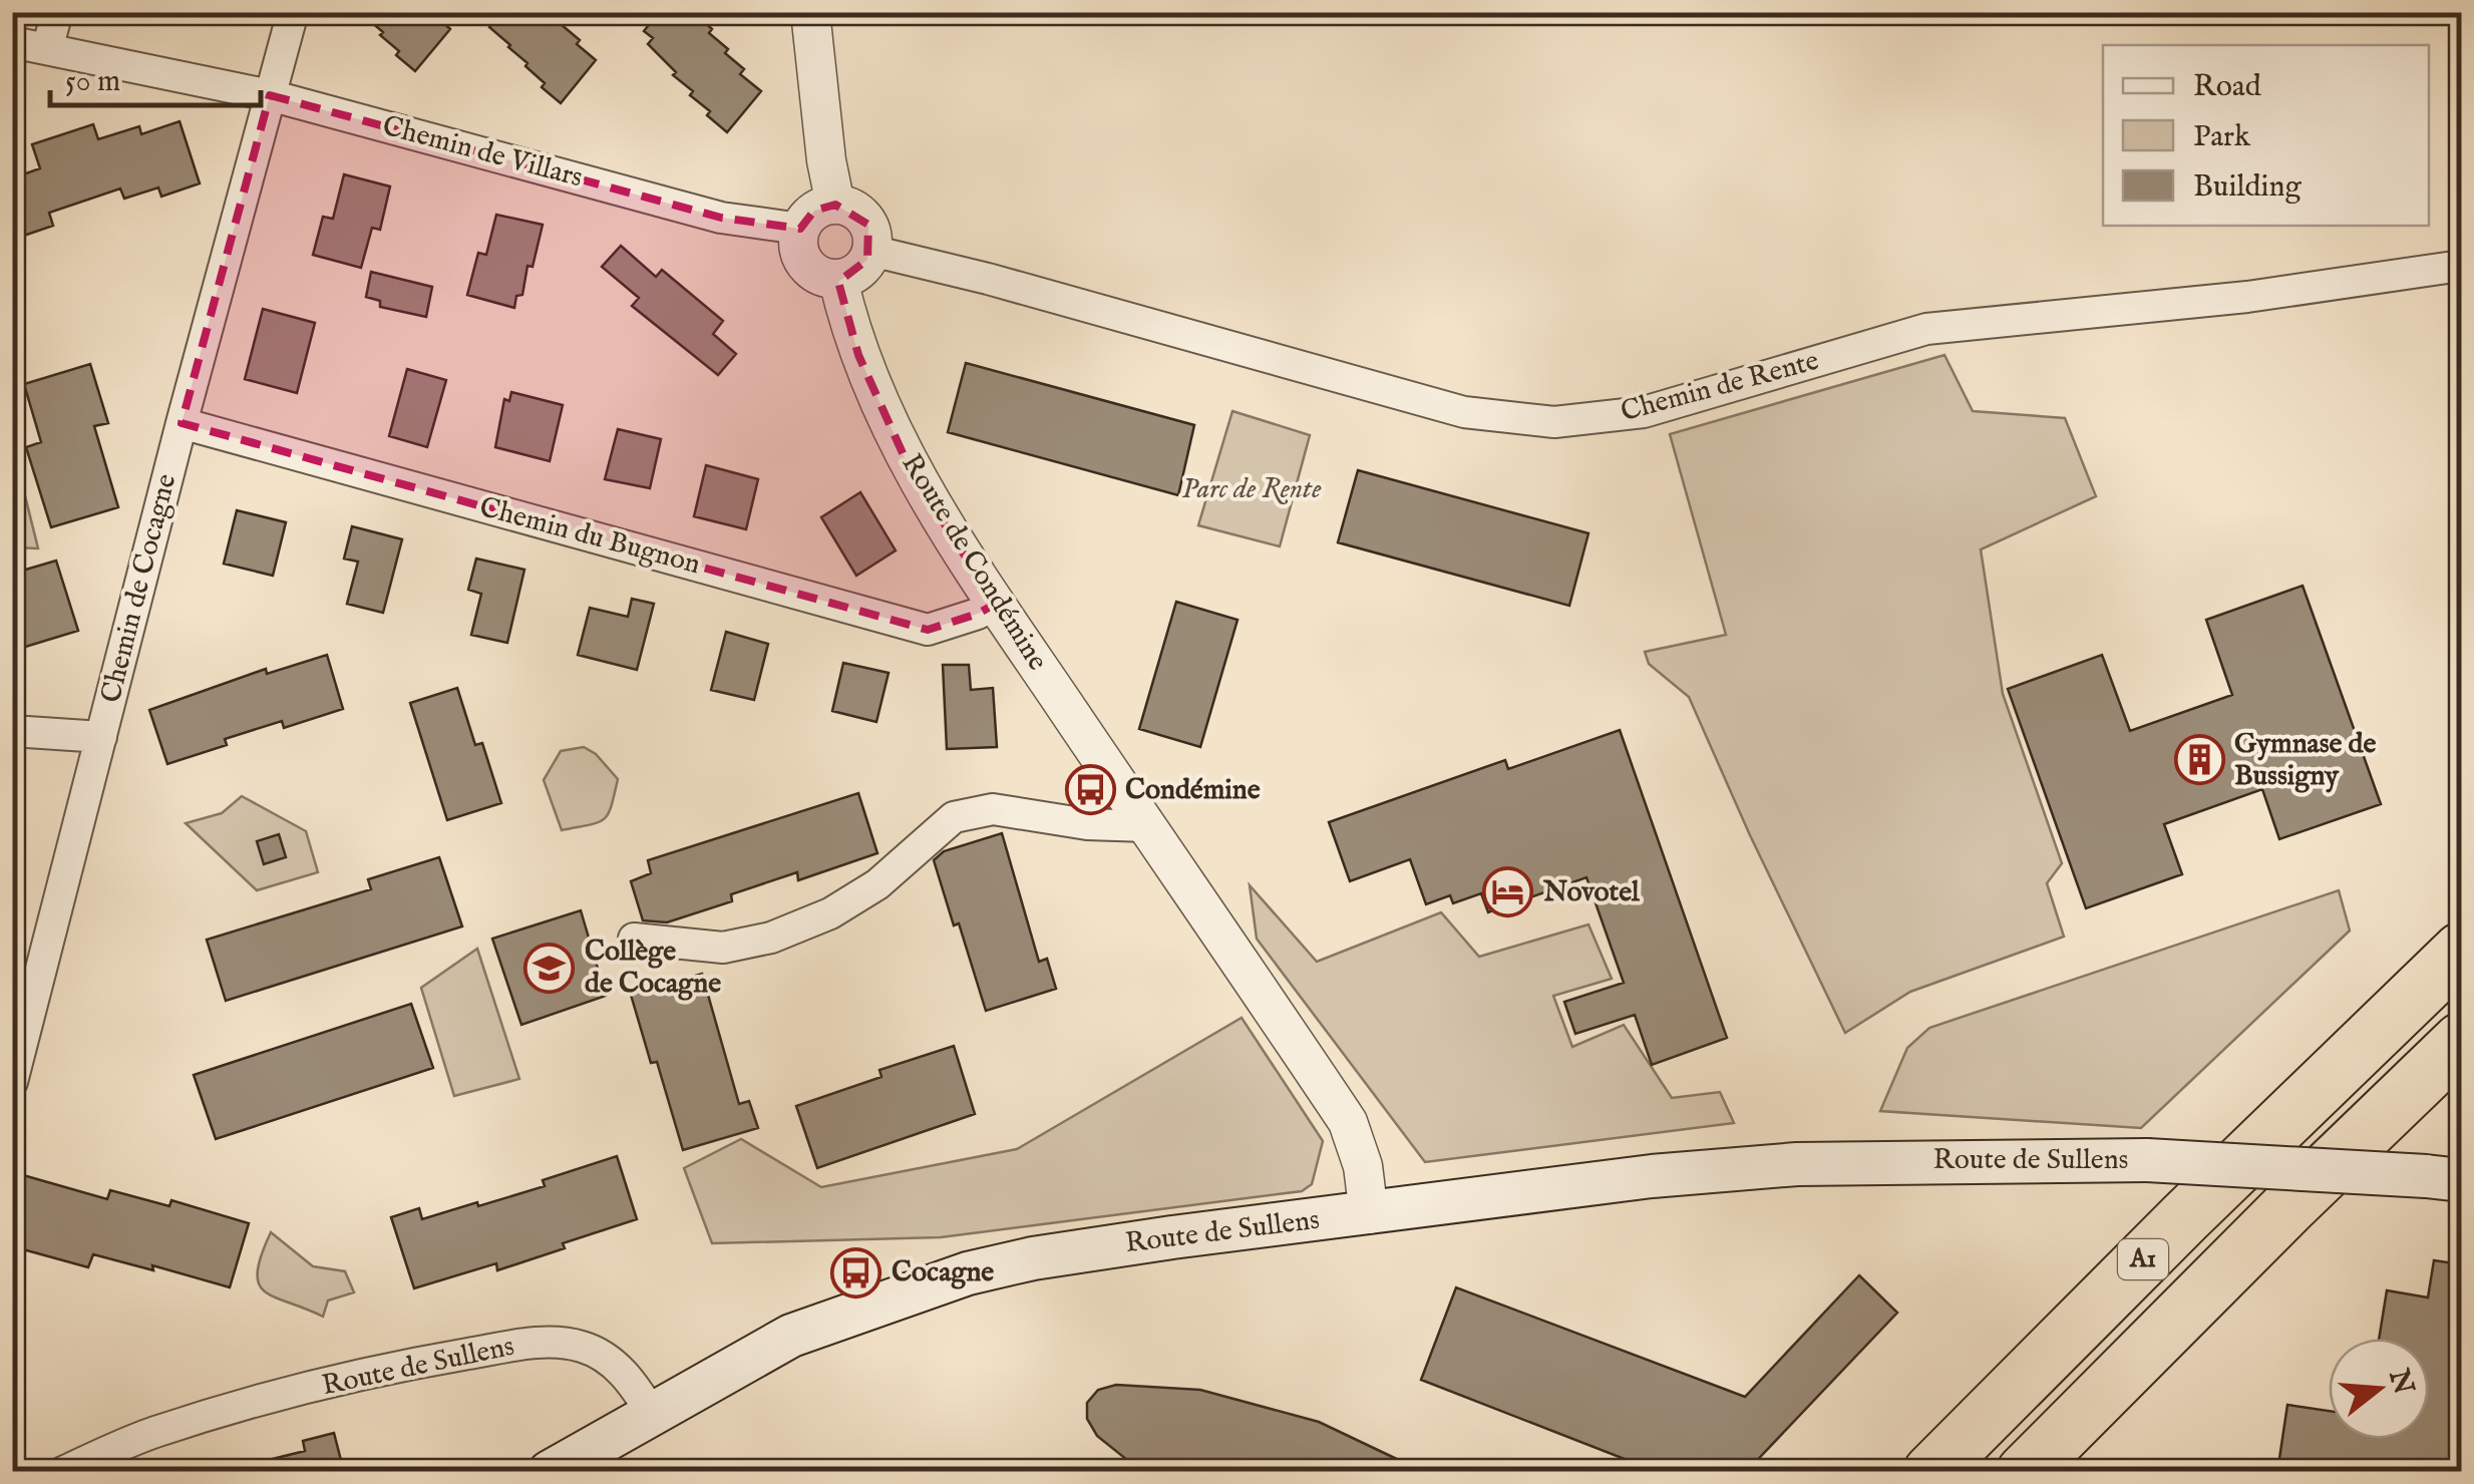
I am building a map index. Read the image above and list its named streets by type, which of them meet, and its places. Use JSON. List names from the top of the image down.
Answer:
{
  "streets": {
    "highway": ["A1"],
    "main road": ["Route de Sullens"],
    "street": [
      "Chemin de Villars",
      "Chemin de Rente",
      "Chemin du Bugnon",
      "Route de Condémine",
      "Chemin de Cocagne"
    ]
  },
  "crossings": [
    ["Chemin de Villars", "Chemin de Rente"],
    ["Chemin de Villars", "Route de Condémine"],
    ["Chemin de Villars", "Chemin de Cocagne"],
    ["Chemin de Rente", "Route de Condémine"],
    ["Chemin du Bugnon", "Route de Condémine"],
    ["Chemin du Bugnon", "Chemin de Cocagne"],
    ["Route de Condémine", "Route de Sullens"]
  ],
  "parks": ["Parc de Rente"],
  "places": {
    "building": ["Gymnase de Bussigny"],
    "bus stop": ["Condémine", "Cocagne"],
    "hotel": ["Novotel"],
    "school or university": ["Collège de Cocagne"]
  },
  "legend": ["Road", "Park", "Building"],
  "scale_bar": "50 m",
  "north": "right"
}
